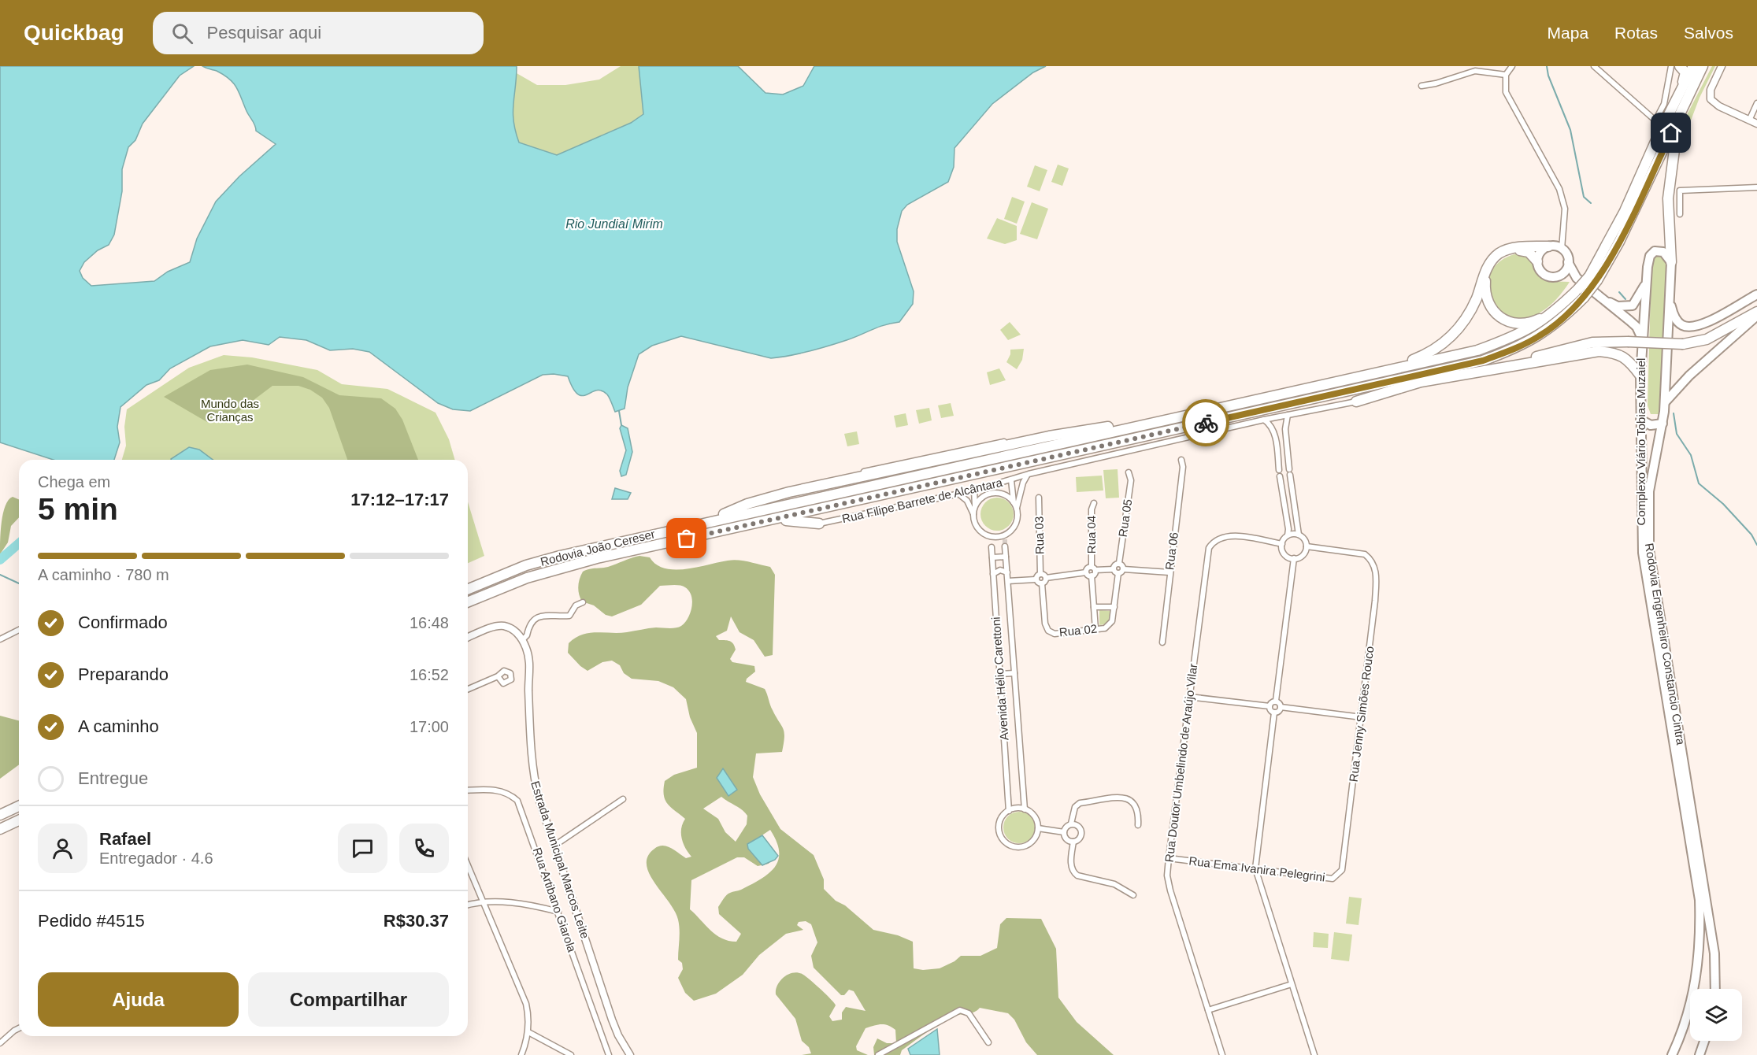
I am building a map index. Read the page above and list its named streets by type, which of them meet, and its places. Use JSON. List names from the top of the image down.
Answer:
{
  "streets": {
    "highway": ["Rodovia João Cereser"],
    "main road": ["Complexo Viário Tobias Muzaiel", "Rodovia Engenheiro Constancio Cintra"],
    "street": [
      "Rua Filipe Barrete de Alcântara",
      "Rua 05",
      "Rua 04",
      "Rua 03",
      "Rua 06",
      "Rua 02",
      "Avenida Hélio Carettoni",
      "Rua Jenny Simões Rouco",
      "Rua Doutor Umbelindo de Araújo Vilar",
      "Estrada Municipal Marcos Leite",
      "Rua Ema Ivanira Pelegrini",
      "Rua Artibano Giarola"
    ]
  },
  "crossings": [
    ["Complexo Viário Tobias Muzaiel", "Rodovia Engenheiro Constancio Cintra"],
    ["Rua Jenny Simões Rouco", "Rua Doutor Umbelindo de Araújo Vilar"],
    ["Rua Jenny Simões Rouco", "Rua Ema Ivanira Pelegrini"],
    ["Rua Doutor Umbelindo de Araújo Vilar", "Rua Ema Ivanira Pelegrini"]
  ],
  "water": ["Rio Jundiaí Mirim"],
  "parks": ["Mundo das Crianças"],
  "page": {
    "header": "Quickbag",
    "search": "Pesquisar aqui",
    "nav": ["Mapa", "Rotas", "Salvos"],
    "heading": ["5 min", "Chega em", "17:12–17:17"],
    "panel": [
      "Rafael",
      "Entregador · 4.6",
      "Pedido #4515",
      "R$30.37"
    ],
    "bar": "A caminho · 780 m",
    "list": [
      ["Confirmado", "16:48"],
      ["Preparando", "16:52"],
      ["A caminho", "17:00"],
      "Entregue"
    ],
    "buttons": ["Ajuda", "Compartilhar"]
  }
}
